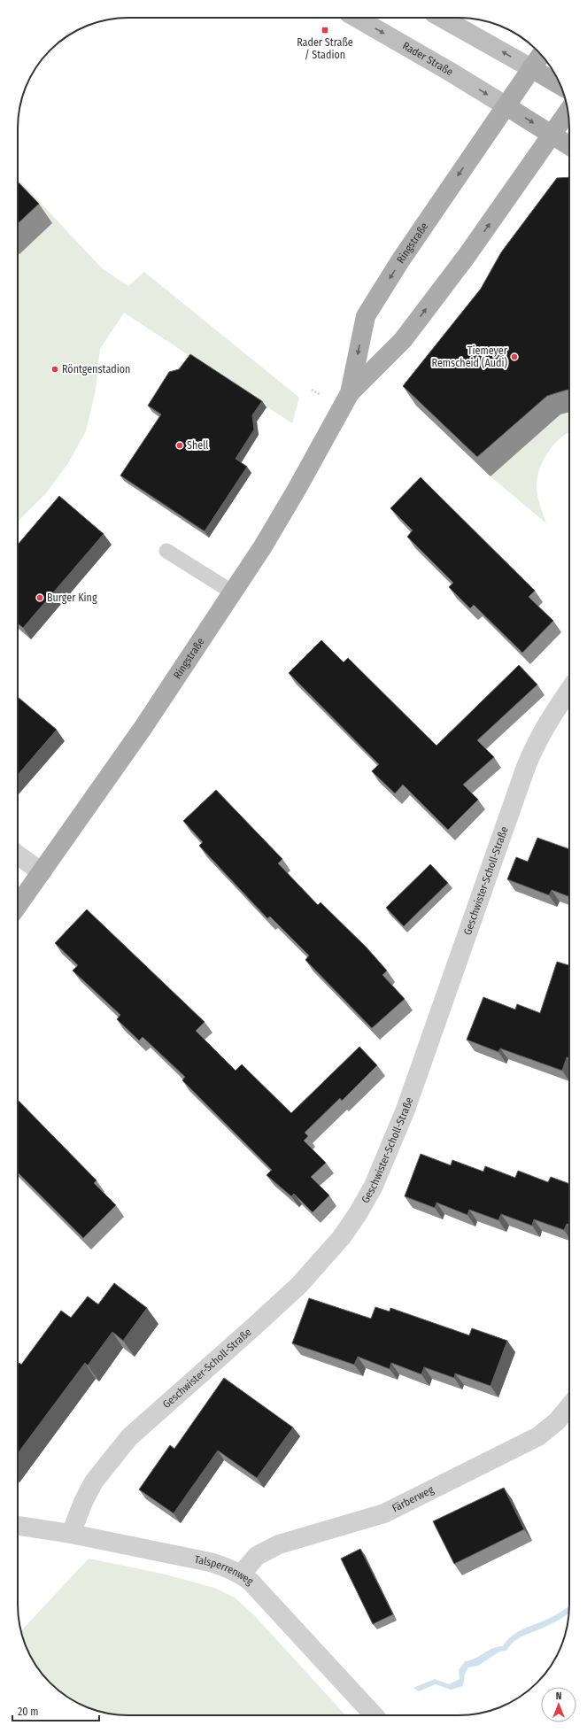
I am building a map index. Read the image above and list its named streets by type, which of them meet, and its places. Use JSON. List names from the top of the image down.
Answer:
{
  "streets": {
    "main road": ["Ringstraße"],
    "street": [
      "Rader Straße",
      "Geschwister-Scholl-Straße",
      "Färberweg",
      "Talsperrenweg"
    ]
  },
  "crossings": [
    ["Rader Straße", "Ringstraße"],
    ["Geschwister-Scholl-Straße", "Talsperrenweg"],
    ["Färberweg", "Talsperrenweg"]
  ],
  "places": {
    "transit": ["Rader Straße / Stadion"],
    "other": [
      "Tiemeyer Remscheid (Audi)",
      "Röntgenstadion",
      "Shell",
      "Burger King"
    ]
  },
  "scale_bar": "20 m",
  "north": "top"
}
